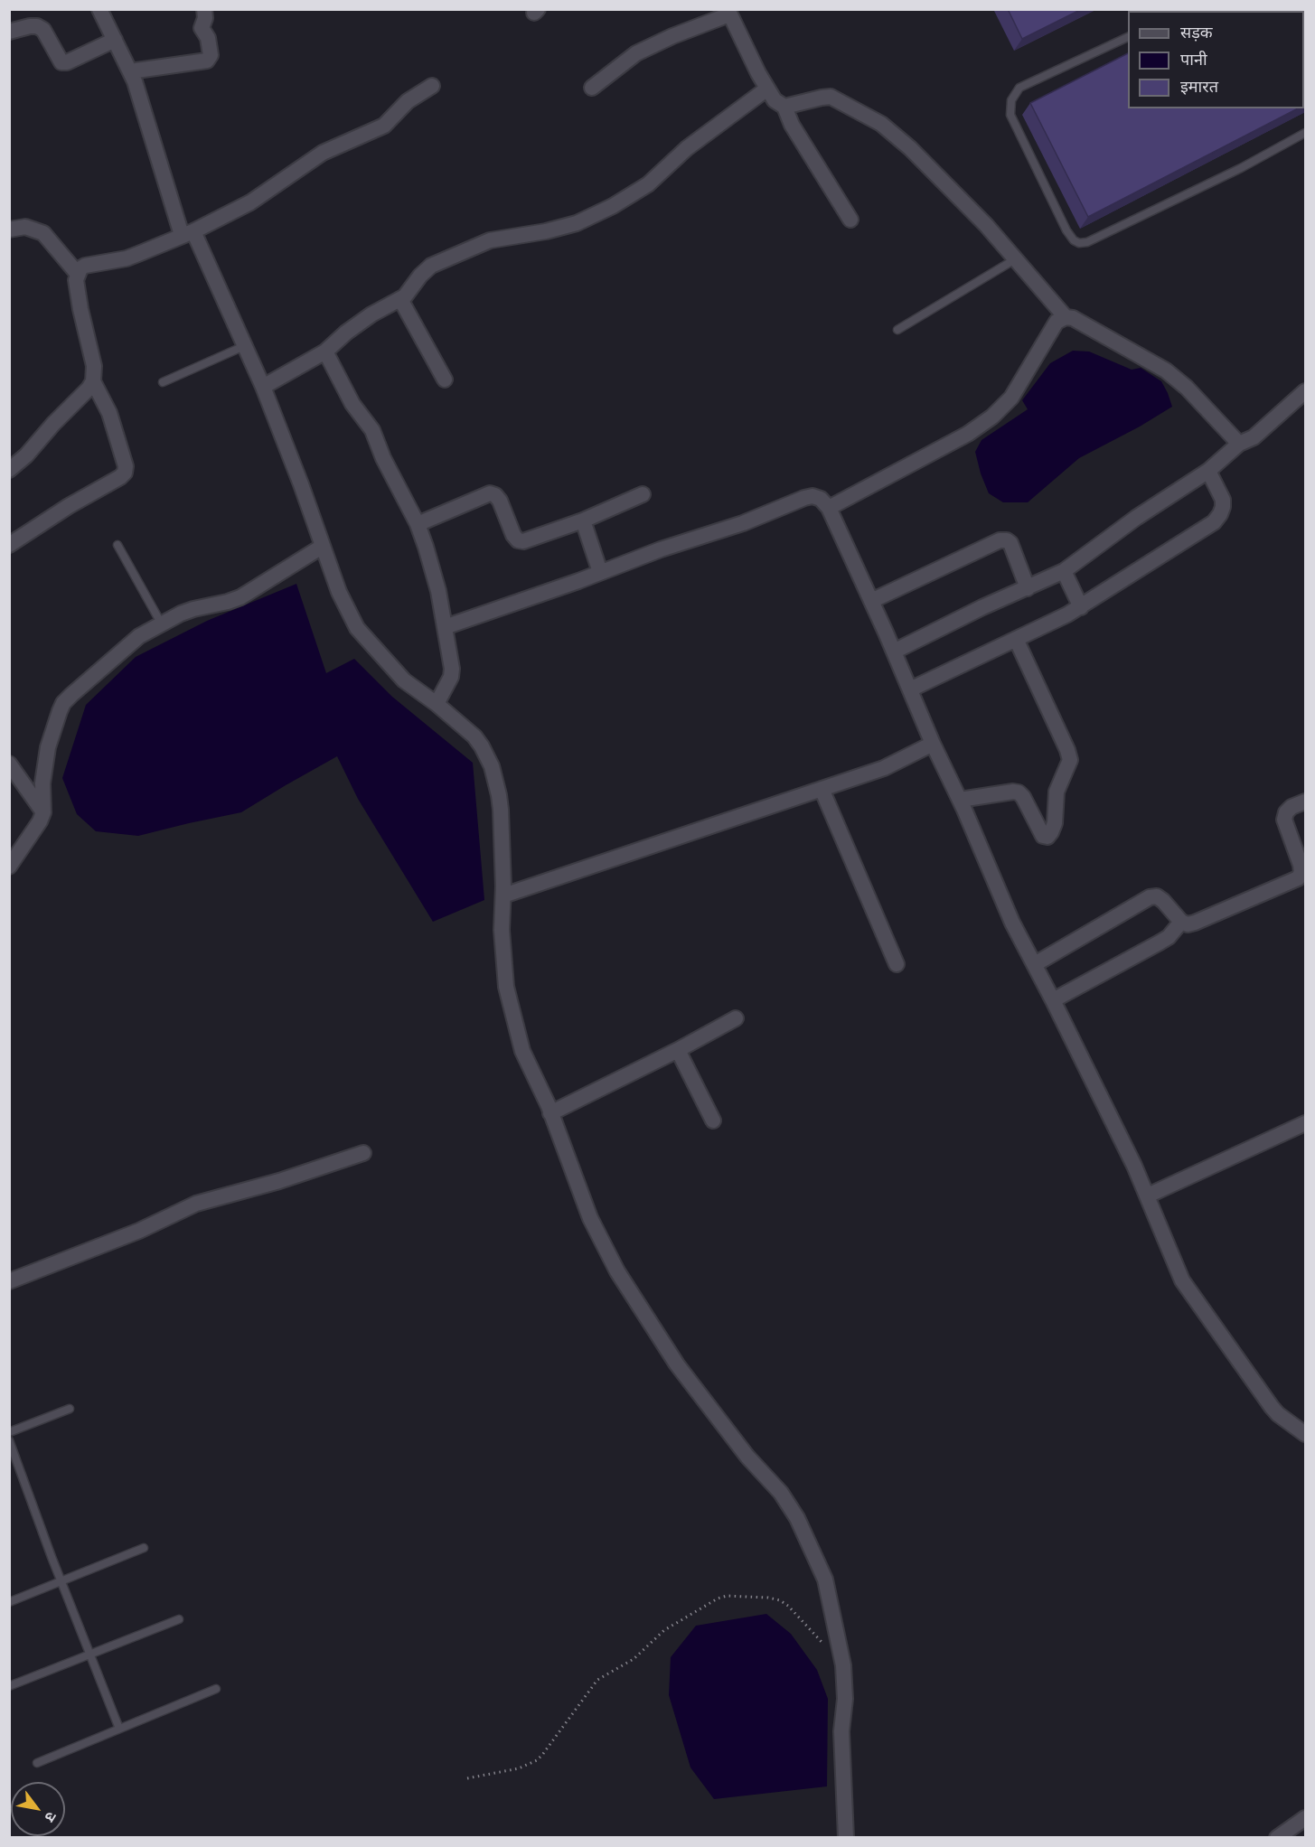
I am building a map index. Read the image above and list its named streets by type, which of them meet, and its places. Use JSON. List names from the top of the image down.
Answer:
{
  "legend": ["सड़क", "पानी", "इमारत"],
  "north": "bottom right"
}
